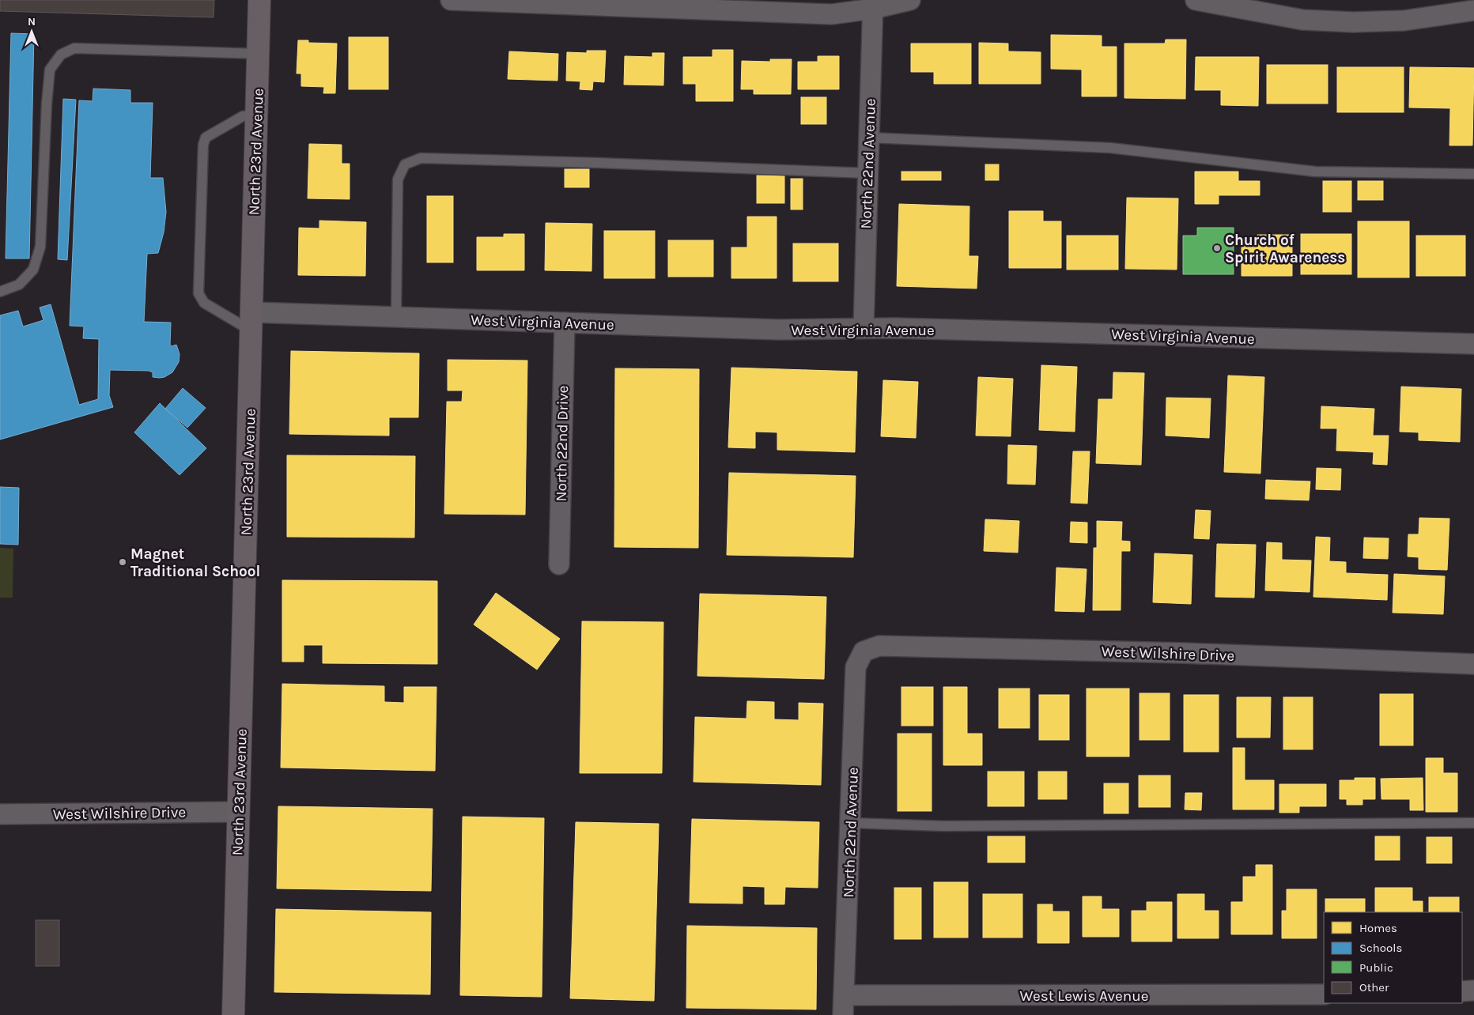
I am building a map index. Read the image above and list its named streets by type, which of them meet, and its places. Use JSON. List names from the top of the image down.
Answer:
{
  "streets": {
    "street": [
      "North 23rd Avenue",
      "North 22nd Avenue",
      "West Virginia Avenue",
      "North 22nd Drive",
      "West Wilshire Drive",
      "West Lewis Avenue"
    ]
  },
  "crossings": [
    ["North 23rd Avenue", "West Virginia Avenue"],
    ["North 23rd Avenue", "West Wilshire Drive"],
    ["North 22nd Avenue", "West Virginia Avenue"],
    ["North 22nd Avenue", "West Wilshire Drive"],
    ["North 22nd Avenue", "West Lewis Avenue"],
    ["West Virginia Avenue", "North 22nd Drive"]
  ],
  "places": ["Church of Spirit Awareness", "Magnet Traditional School"],
  "legend": [
    "Homes",
    "Schools",
    "Public",
    "Other"
  ],
  "north": "top"
}
